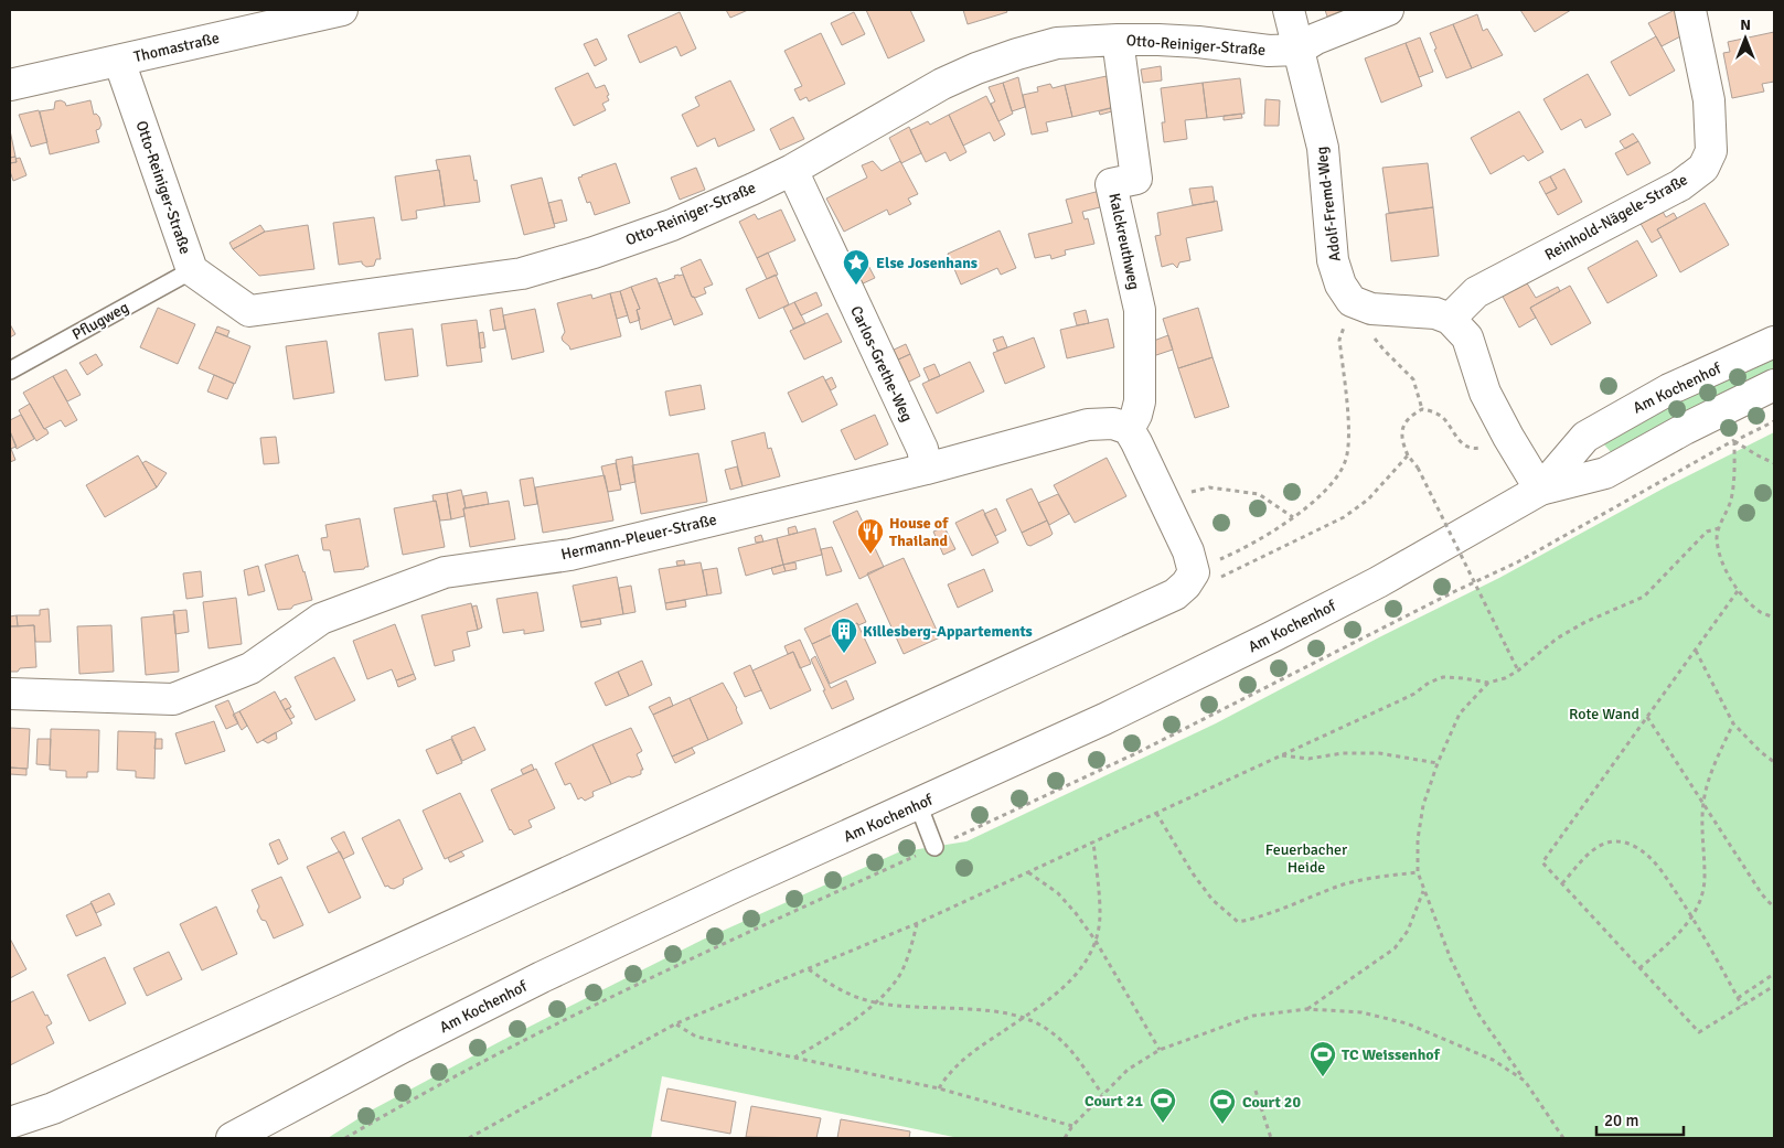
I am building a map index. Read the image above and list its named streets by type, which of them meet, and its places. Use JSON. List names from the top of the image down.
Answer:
{
  "streets": {
    "street": [
      "Otto-Reiniger-Straße",
      "Thomastraße",
      "Adolf-Fremd-Weg",
      "Reinhold-Nägele-Straße",
      "Kalckreuthweg",
      "Carlos-Grethe-Weg",
      "Am Kochenhof",
      "Hermann-Pleuer-Straße"
    ],
    "lane": ["Pflugweg"]
  },
  "crossings": [
    ["Otto-Reiniger-Straße", "Thomastraße"],
    ["Otto-Reiniger-Straße", "Adolf-Fremd-Weg"],
    ["Otto-Reiniger-Straße", "Kalckreuthweg"],
    ["Otto-Reiniger-Straße", "Pflugweg"],
    ["Otto-Reiniger-Straße", "Carlos-Grethe-Weg"],
    ["Kalckreuthweg", "Hermann-Pleuer-Straße"],
    ["Carlos-Grethe-Weg", "Hermann-Pleuer-Straße"]
  ],
  "parks": ["Rote Wand", "Feuerbacher Heide"],
  "places": {
    "place": ["Else Josenhans"],
    "restaurant": ["House of Thailand"],
    "building": ["Killesberg-Appartements"],
    "sports": ["TC Weissenhof", "Court 21", "Court 20"]
  },
  "scale_bar": "20 m",
  "north": "top"
}
